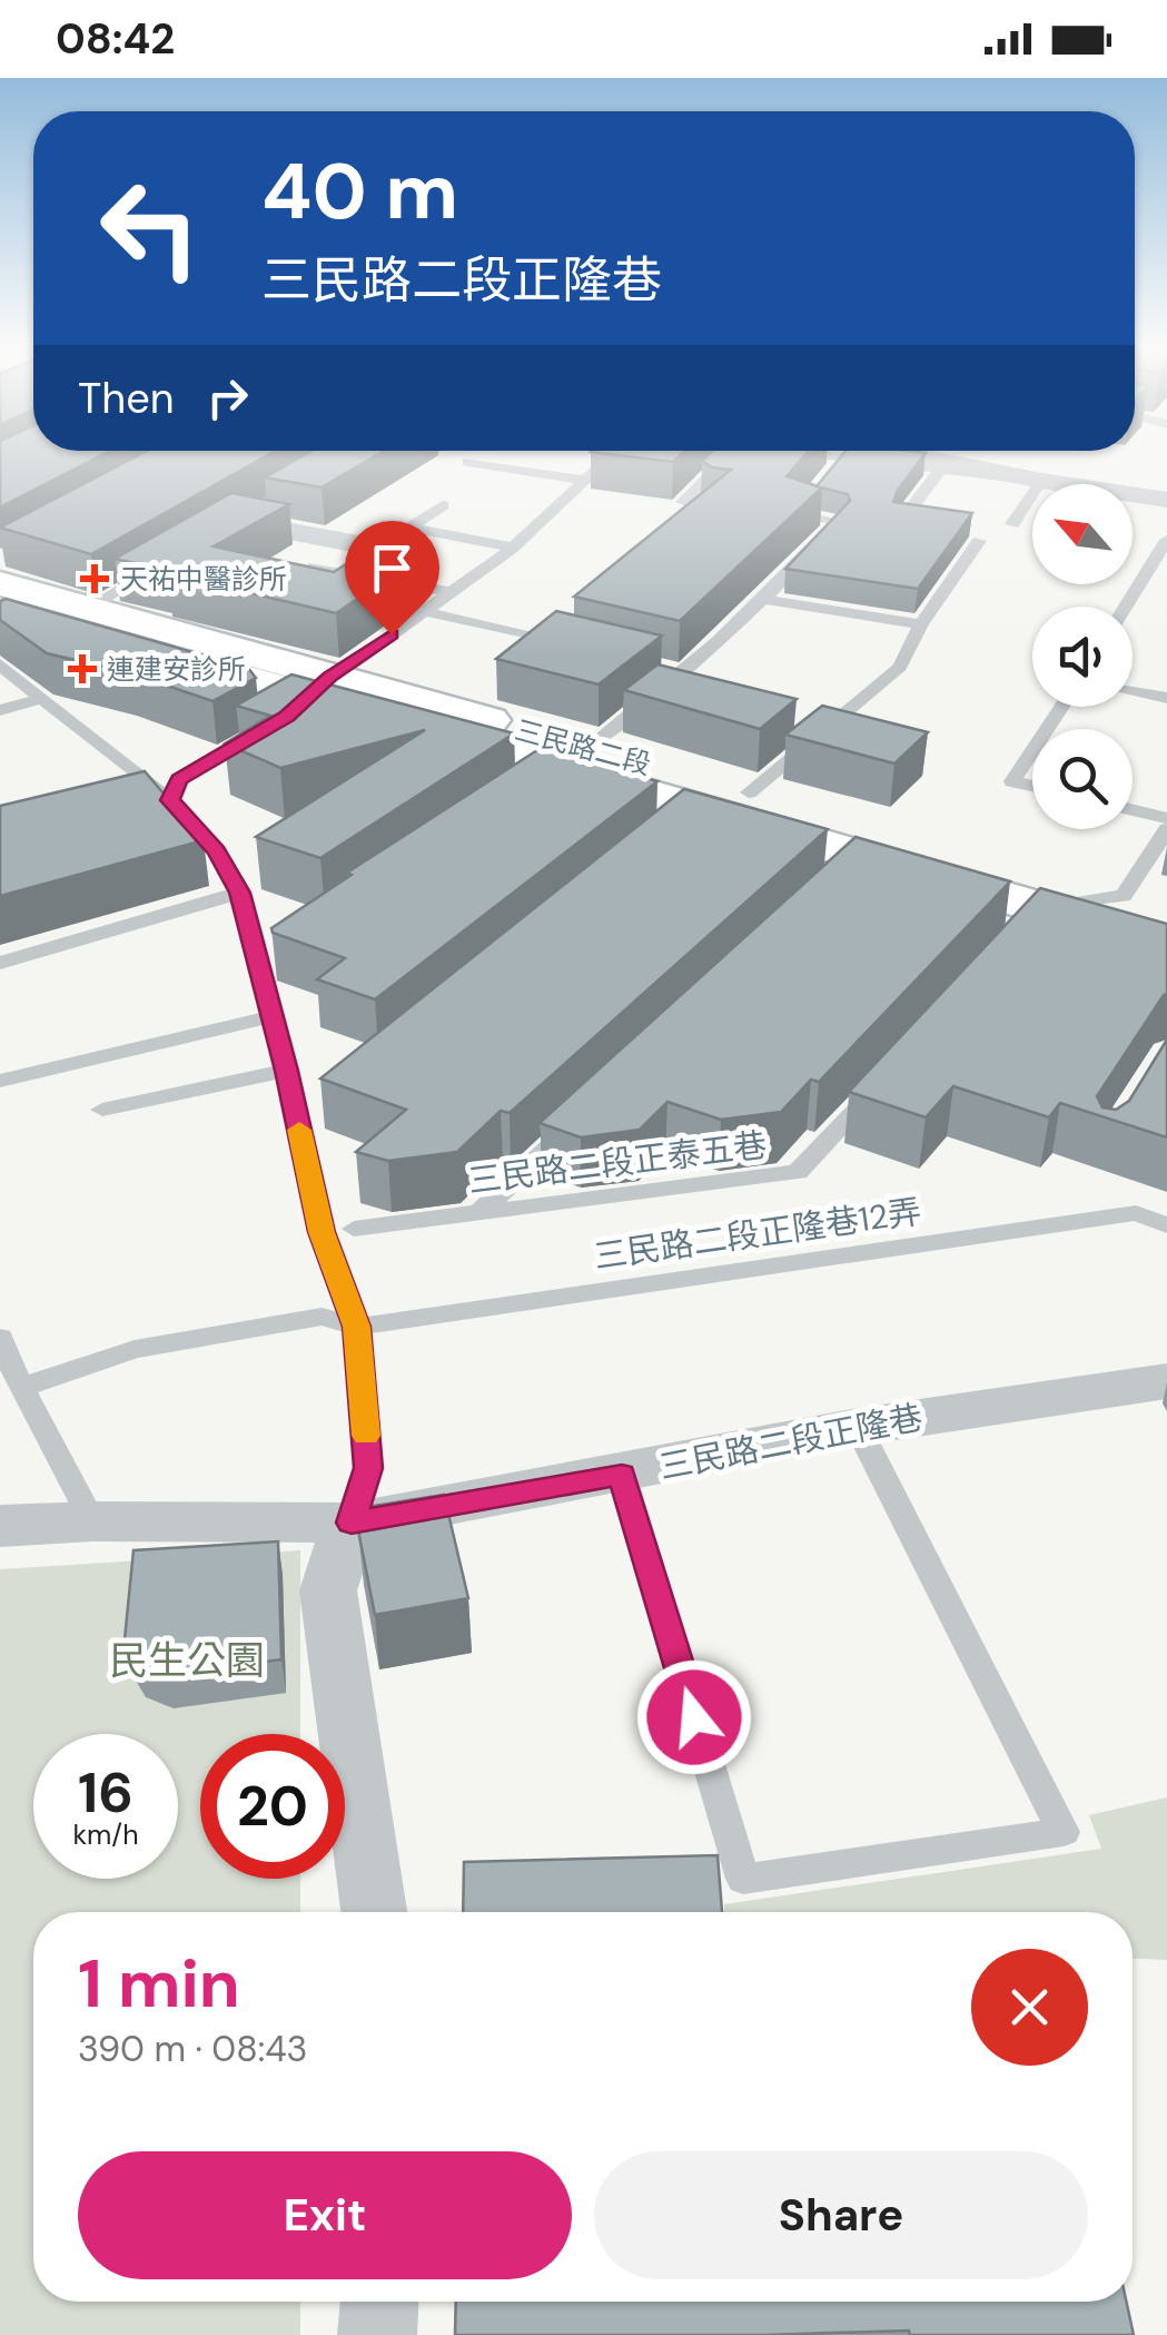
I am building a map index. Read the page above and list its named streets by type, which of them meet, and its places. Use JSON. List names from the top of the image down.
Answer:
{
  "streets": {
    "street": ["三民路二段", "三民路二段正隆巷"],
    "lane": ["三民路二段正泰五巷", "三民路二段正隆巷12弄"]
  },
  "parks": ["民生公園"],
  "places": {
    "health": ["天祐中醫診所", "連建安診所"]
  },
  "north": "top left",
  "page": {
    "status": "08:42",
    "turn": ["40 m", "三民路二段正隆巷"],
    "then": "Then",
    "speed": "16 km/h",
    "limit": "20",
    "heading": ["1 min", "390 m · 08:43"],
    "buttons": ["Exit", "Share"]
  }
}
